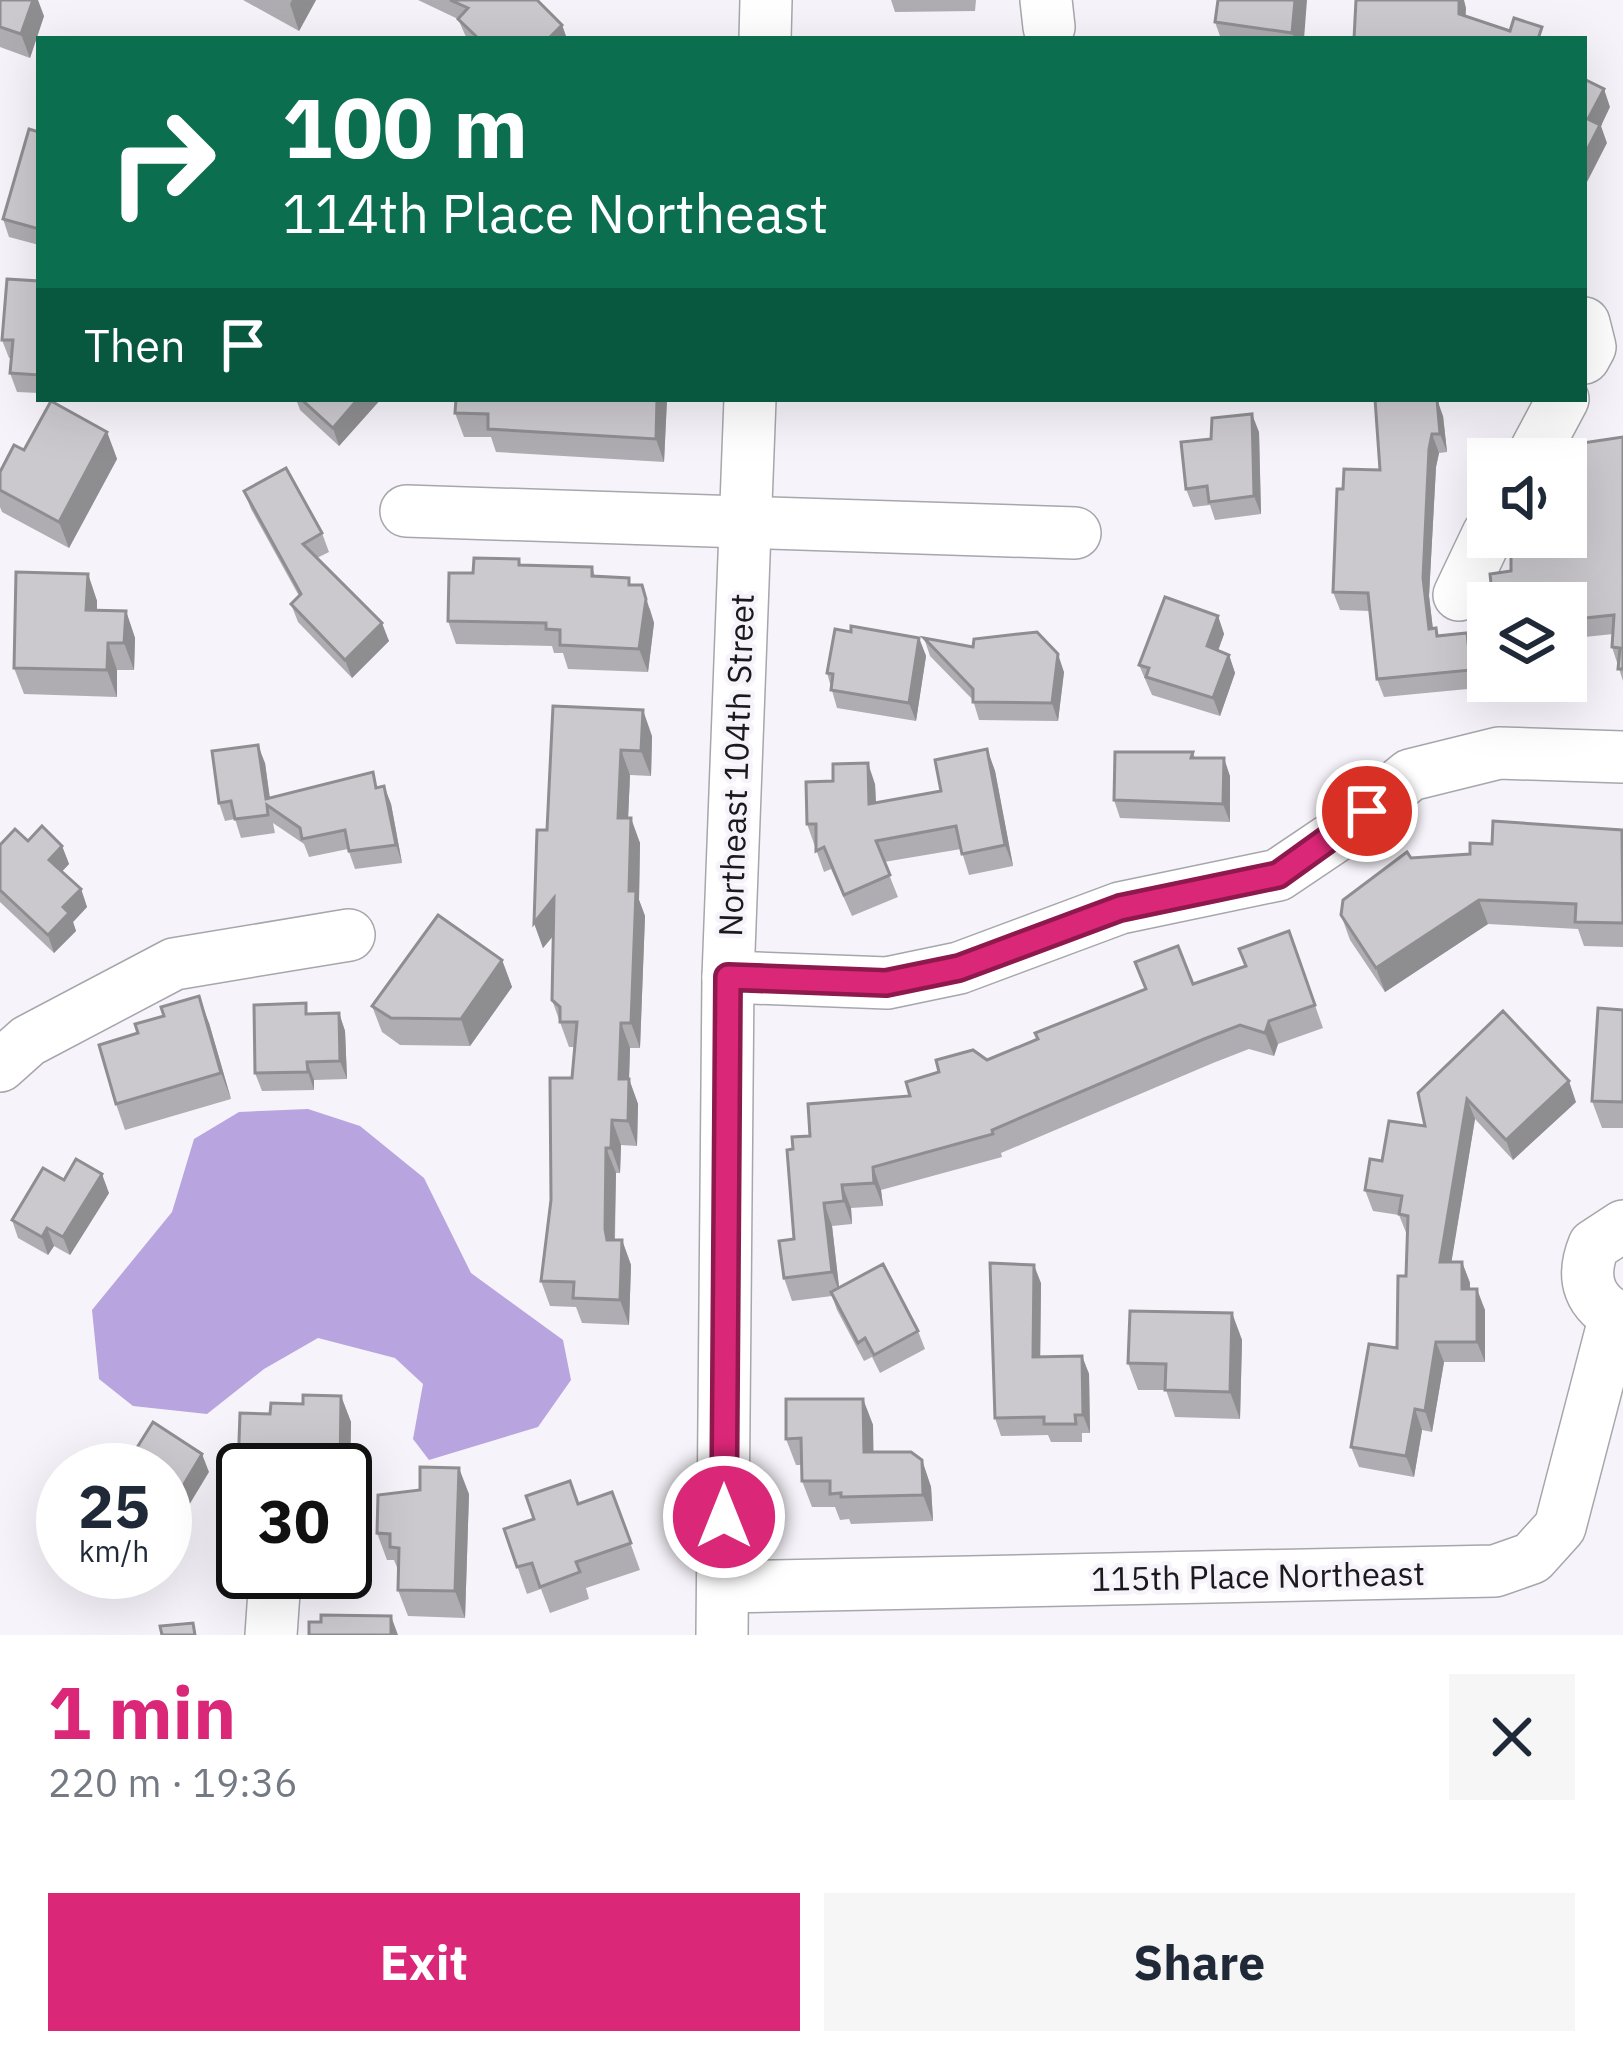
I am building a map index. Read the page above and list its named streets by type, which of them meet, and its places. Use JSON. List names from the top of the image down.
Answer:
{
  "streets": {
    "street": ["Northeast 104th Street", "115th Place Northeast"]
  },
  "crossings": [
    ["Northeast 104th Street", "115th Place Northeast"]
  ],
  "page": {
    "turn": ["100 m", "114th Place Northeast"],
    "then": "Then",
    "speed": "25 km/h",
    "limit": "30",
    "heading": ["1 min", "220 m · 19:36"],
    "buttons": ["Exit", "Share"]
  }
}
